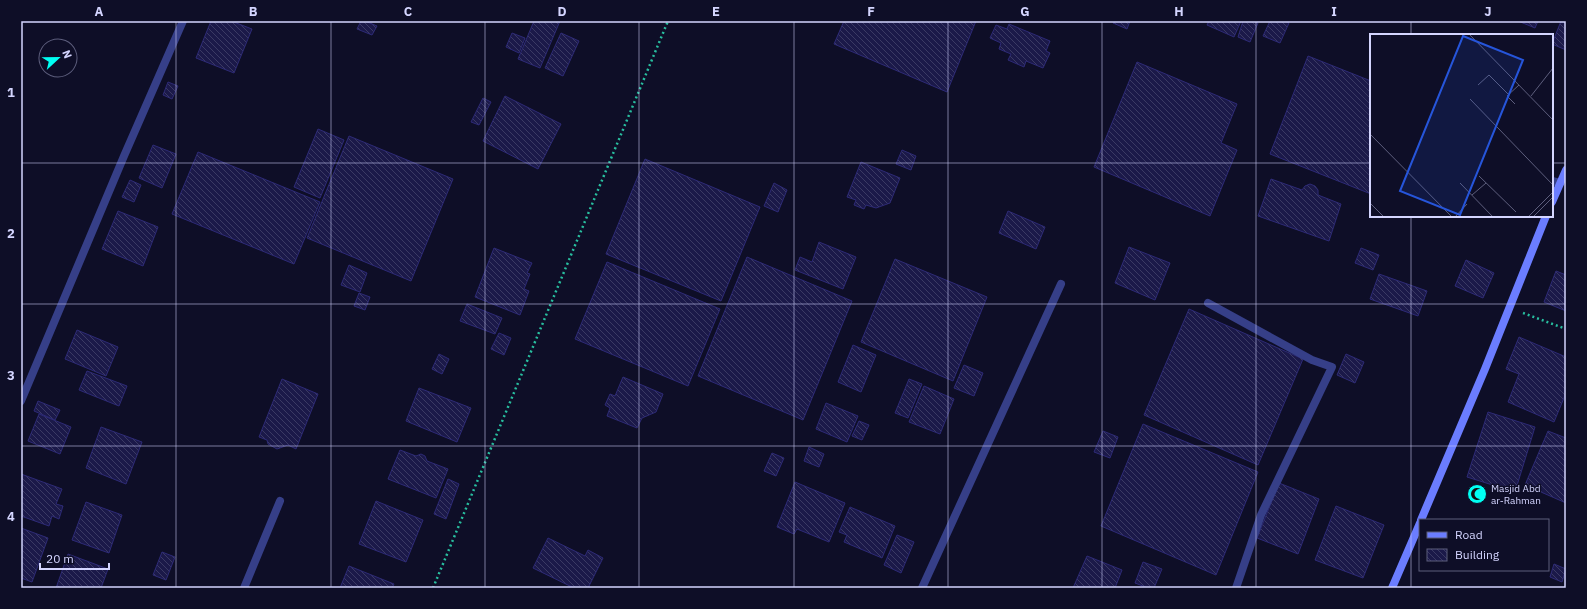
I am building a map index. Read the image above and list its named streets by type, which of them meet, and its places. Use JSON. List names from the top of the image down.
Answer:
{
  "places": {
    "mosque": ["Masjid Abd ar-Rahman"]
  },
  "legend": ["Road", "Building"],
  "scale_bar": "20 m",
  "north": "right",
  "grid": {
    "columns": [
      "A",
      "B",
      "C",
      "D",
      "E",
      "F",
      "G",
      "H",
      "I",
      "J"
    ],
    "rows": [
      "1",
      "2",
      "3",
      "4"
    ]
  }
}
